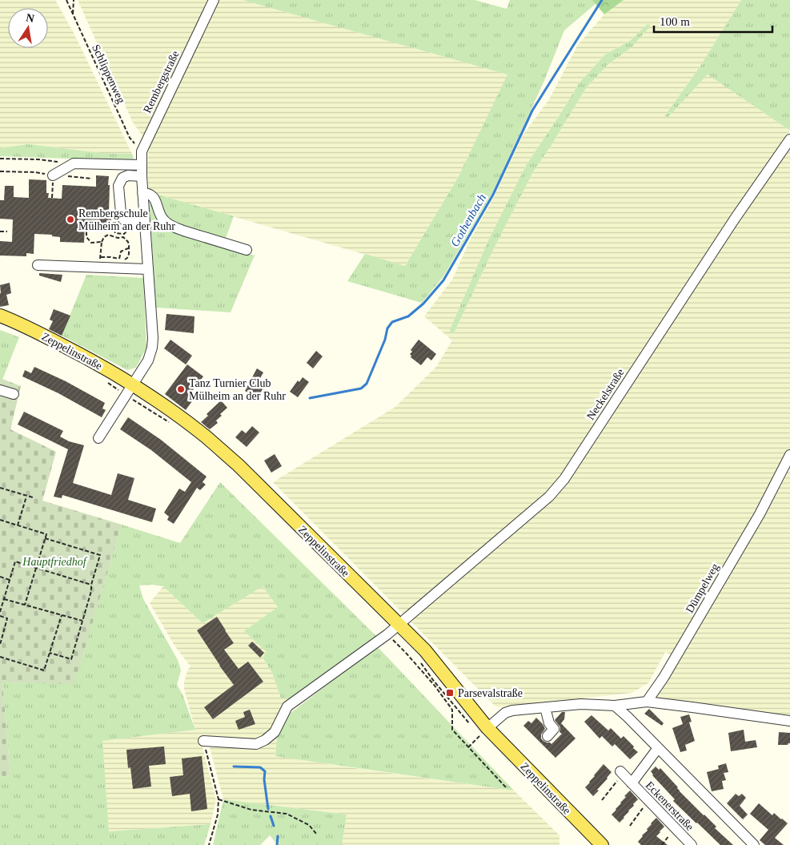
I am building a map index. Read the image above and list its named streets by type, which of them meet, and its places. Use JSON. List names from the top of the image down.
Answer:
{
  "streets": {
    "main road": ["Zeppelinstraße"],
    "street": [
      "Rembergstraße",
      "Neckelstraße",
      "Dümpelweg",
      "Eckenerstraße"
    ],
    "path": ["Schlippenweg"]
  },
  "crossings": [
    ["Schlippenweg", "Rembergstraße"],
    ["Rembergstraße", "Zeppelinstraße"],
    ["Zeppelinstraße", "Neckelstraße"]
  ],
  "water": ["Gothenbach"],
  "parks": ["Hauptfriedhof"],
  "places": {
    "other": ["Rembergschule Mülheim an der Ruhr", "Tanz Turnier Club Mülheim an der Ruhr"],
    "transit": ["Parsevalstraße"]
  },
  "scale_bar": "100 m",
  "north": "top"
}
